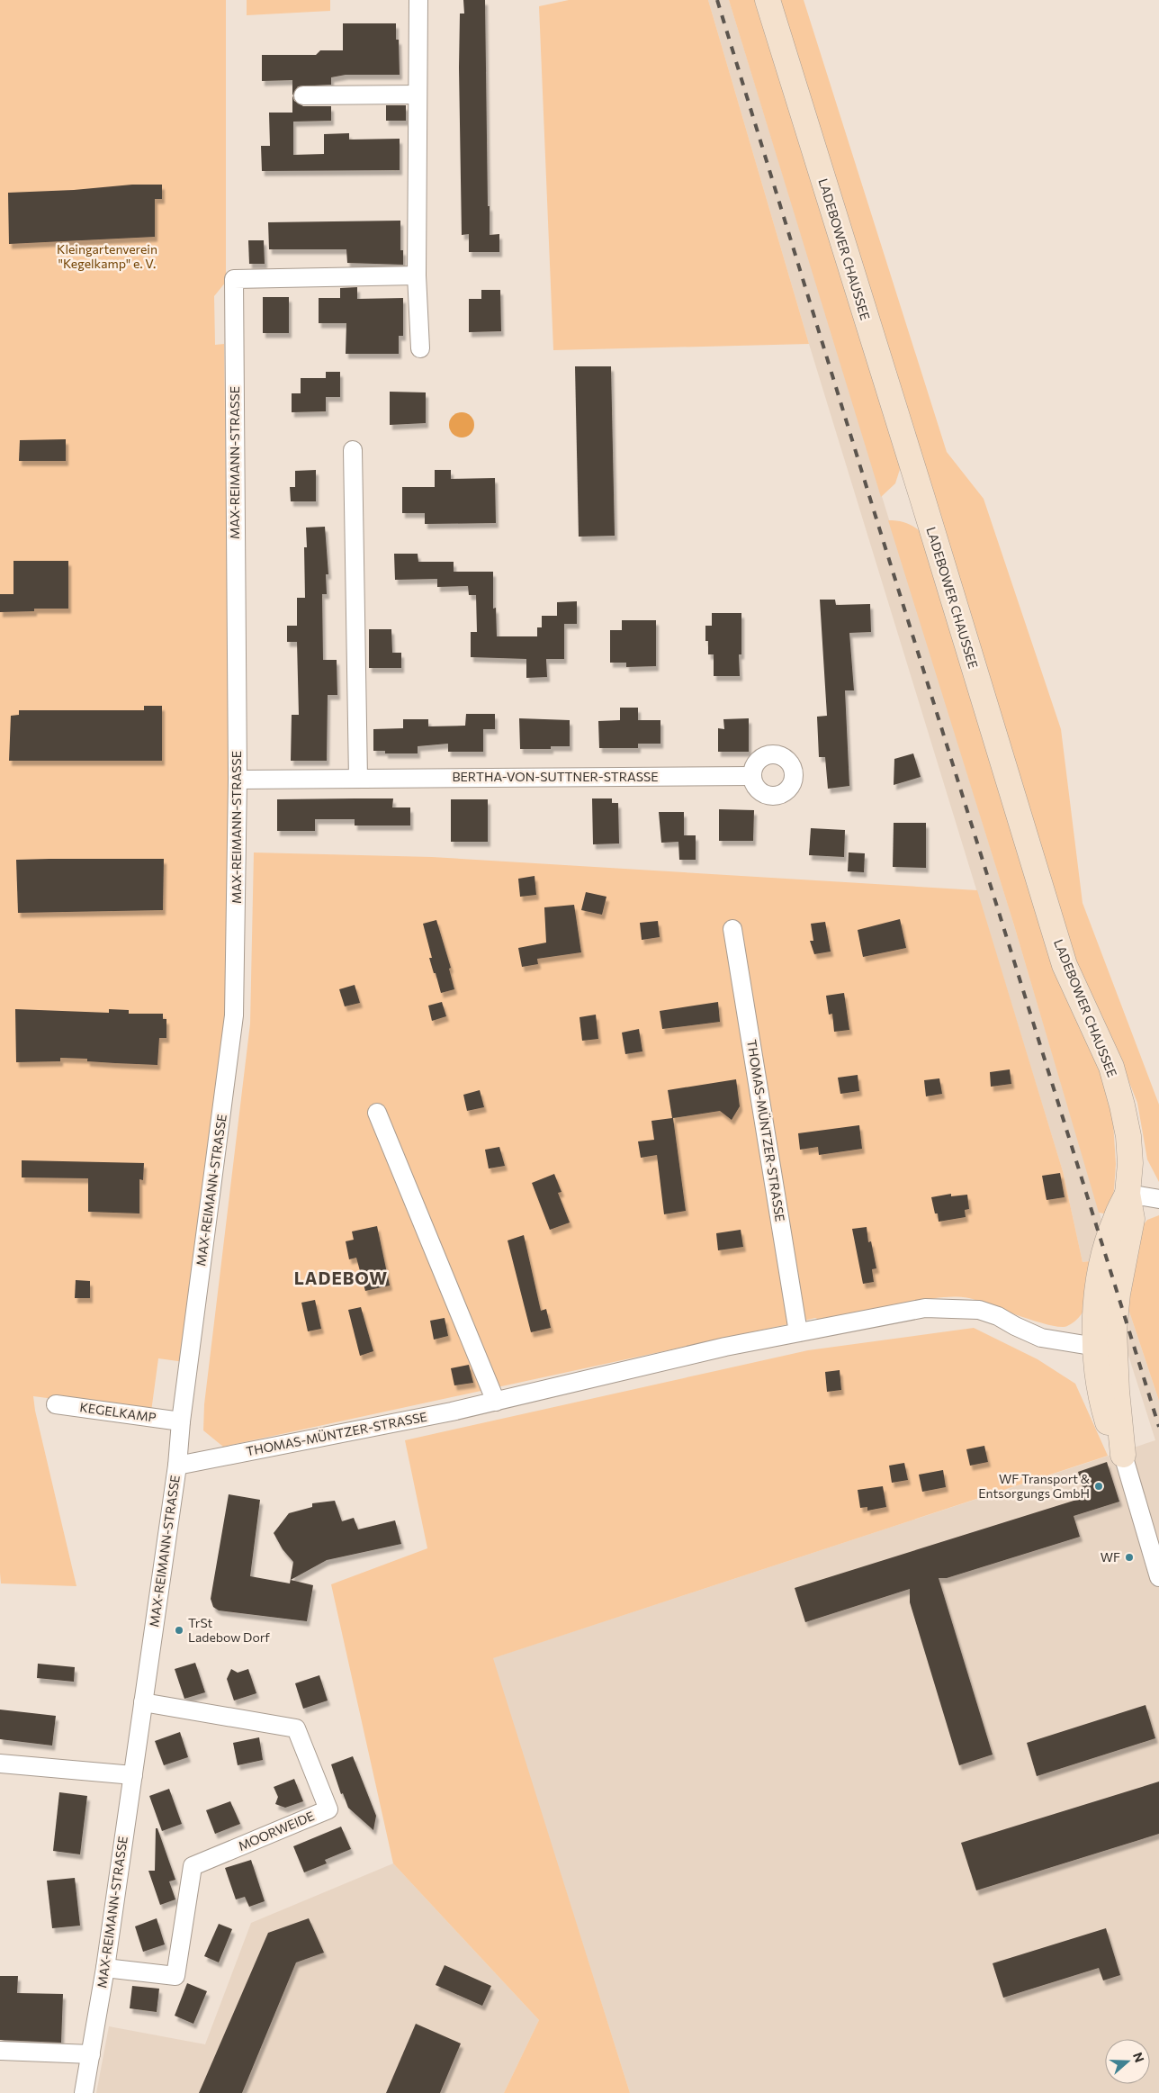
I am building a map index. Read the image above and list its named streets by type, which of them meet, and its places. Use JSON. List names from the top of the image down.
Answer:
{
  "streets": {
    "street": [
      "LADEBOWER CHAUSSEE",
      "MAX-REIMANN-STRASSE",
      "BERTHA-VON-SUTTNER-STRASSE",
      "THOMAS-MÜNTZER-STRASSE",
      "KEGELKAMP",
      "MOORWEIDE"
    ]
  },
  "crossings": [
    ["LADEBOWER CHAUSSEE", "THOMAS-MÜNTZER-STRASSE"],
    ["MAX-REIMANN-STRASSE", "BERTHA-VON-SUTTNER-STRASSE"],
    ["MAX-REIMANN-STRASSE", "THOMAS-MÜNTZER-STRASSE"],
    ["MAX-REIMANN-STRASSE", "KEGELKAMP"],
    ["MAX-REIMANN-STRASSE", "MOORWEIDE"]
  ],
  "districts": ["LADEBOW"],
  "parks": ["Kleingartenverein \"Kegelkamp\" e. V."],
  "places": ["WF Transport & Entsorgungs GmbH", "WF", "TrSt Ladebow Dorf"],
  "north": "right"
}
